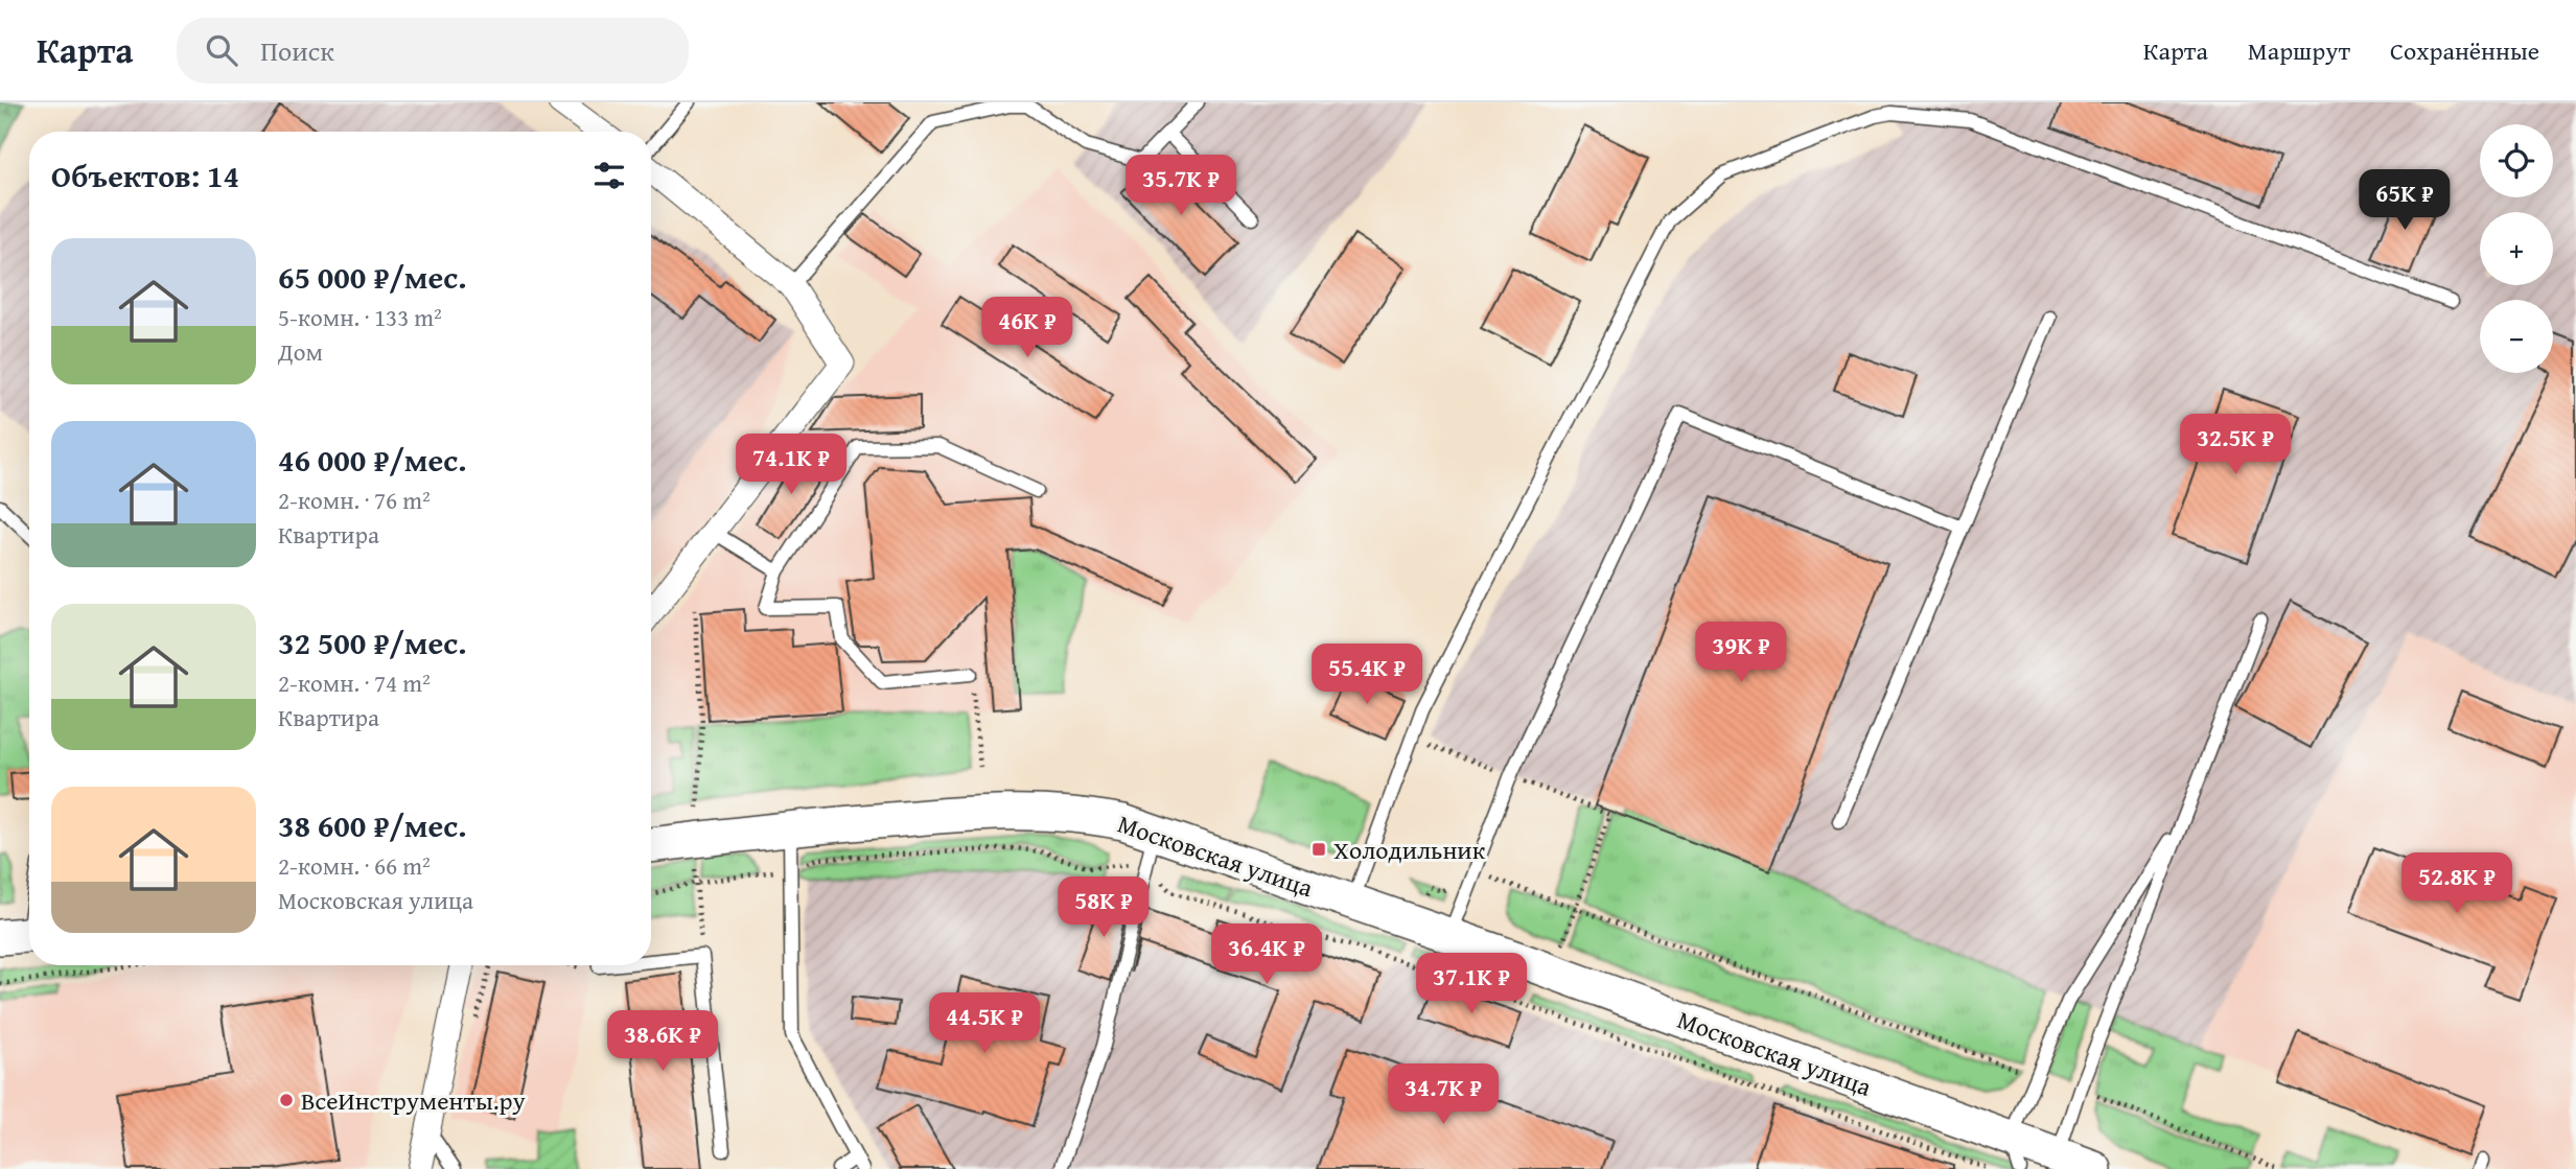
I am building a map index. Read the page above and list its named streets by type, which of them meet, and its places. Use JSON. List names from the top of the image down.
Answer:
{
  "streets": {
    "main road": ["Московская улица"]
  },
  "places": {
    "transit": ["Холодильник"],
    "other": ["ВсеИнструменты.ру"]
  },
  "page": {
    "header": "Карта",
    "search": "Поиск",
    "nav": ["Карта", "Маршрут", "Сохранённые"],
    "map_buttons": ["+", "−"],
    "heading": "Объектов: 14",
    "price": [
      "35.7K ₽",
      "65K ₽",
      "46K ₽",
      "32.5K ₽",
      "74.1K ₽",
      "39K ₽",
      "55.4K ₽",
      "52.8K ₽",
      "58K ₽",
      "36.4K ₽",
      "37.1K ₽",
      "44.5K ₽",
      "38.6K ₽",
      "34.7K ₽"
    ],
    "list": [
      {
        "name": "65 000 ₽/мес.",
        "note": "5-комн. · 133 m² · Дом"
      },
      {
        "name": "46 000 ₽/мес.",
        "note": "2-комн. · 76 m² · Квартира"
      },
      {
        "name": "32 500 ₽/мес.",
        "note": "2-комн. · 74 m² · Квартира"
      },
      {
        "name": "38 600 ₽/мес.",
        "note": "2-комн. · 66 m² · Московская улица"
      }
    ]
  }
}
